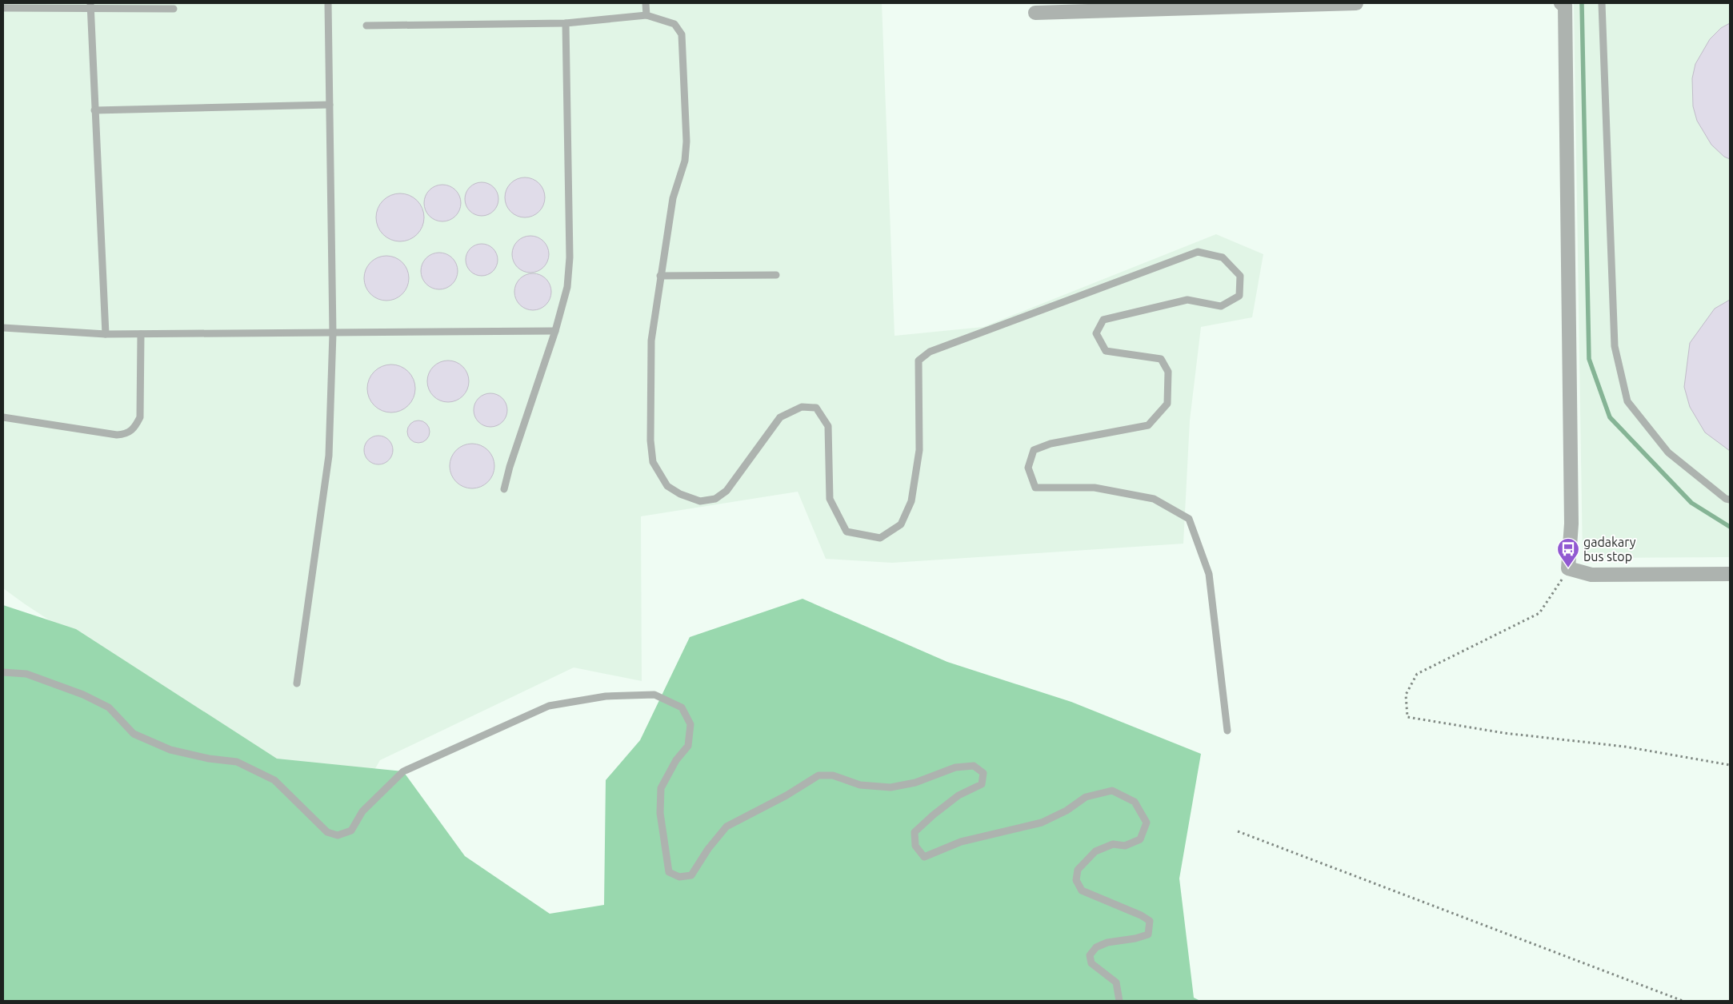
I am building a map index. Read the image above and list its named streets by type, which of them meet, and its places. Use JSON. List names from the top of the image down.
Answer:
{
  "places": {
    "bus stop": ["gadakary bus stop"]
  }
}
